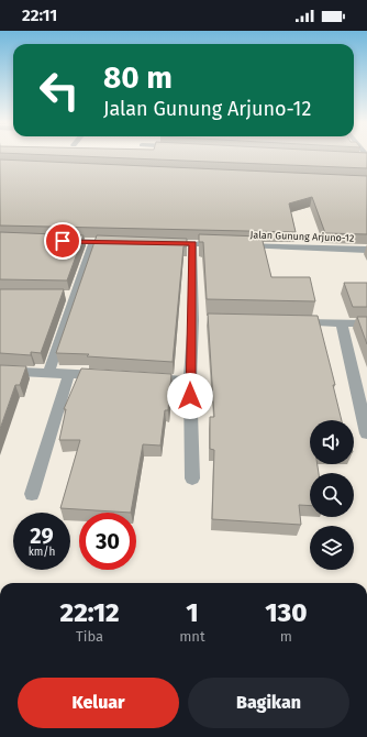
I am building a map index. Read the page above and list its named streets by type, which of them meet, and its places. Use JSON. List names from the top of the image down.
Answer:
{
  "streets": {
    "street": ["Jalan Gunung Arjuno-12"]
  },
  "page": {
    "status": "22:11",
    "turn": ["80 m", "Jalan Gunung Arjuno-12"],
    "speed": "29 km/h",
    "limit": "30",
    "eta": [
      "22:12",
      "Tiba",
      "1",
      "mnt",
      "130",
      "m"
    ],
    "buttons": ["Keluar", "Bagikan"]
  }
}
